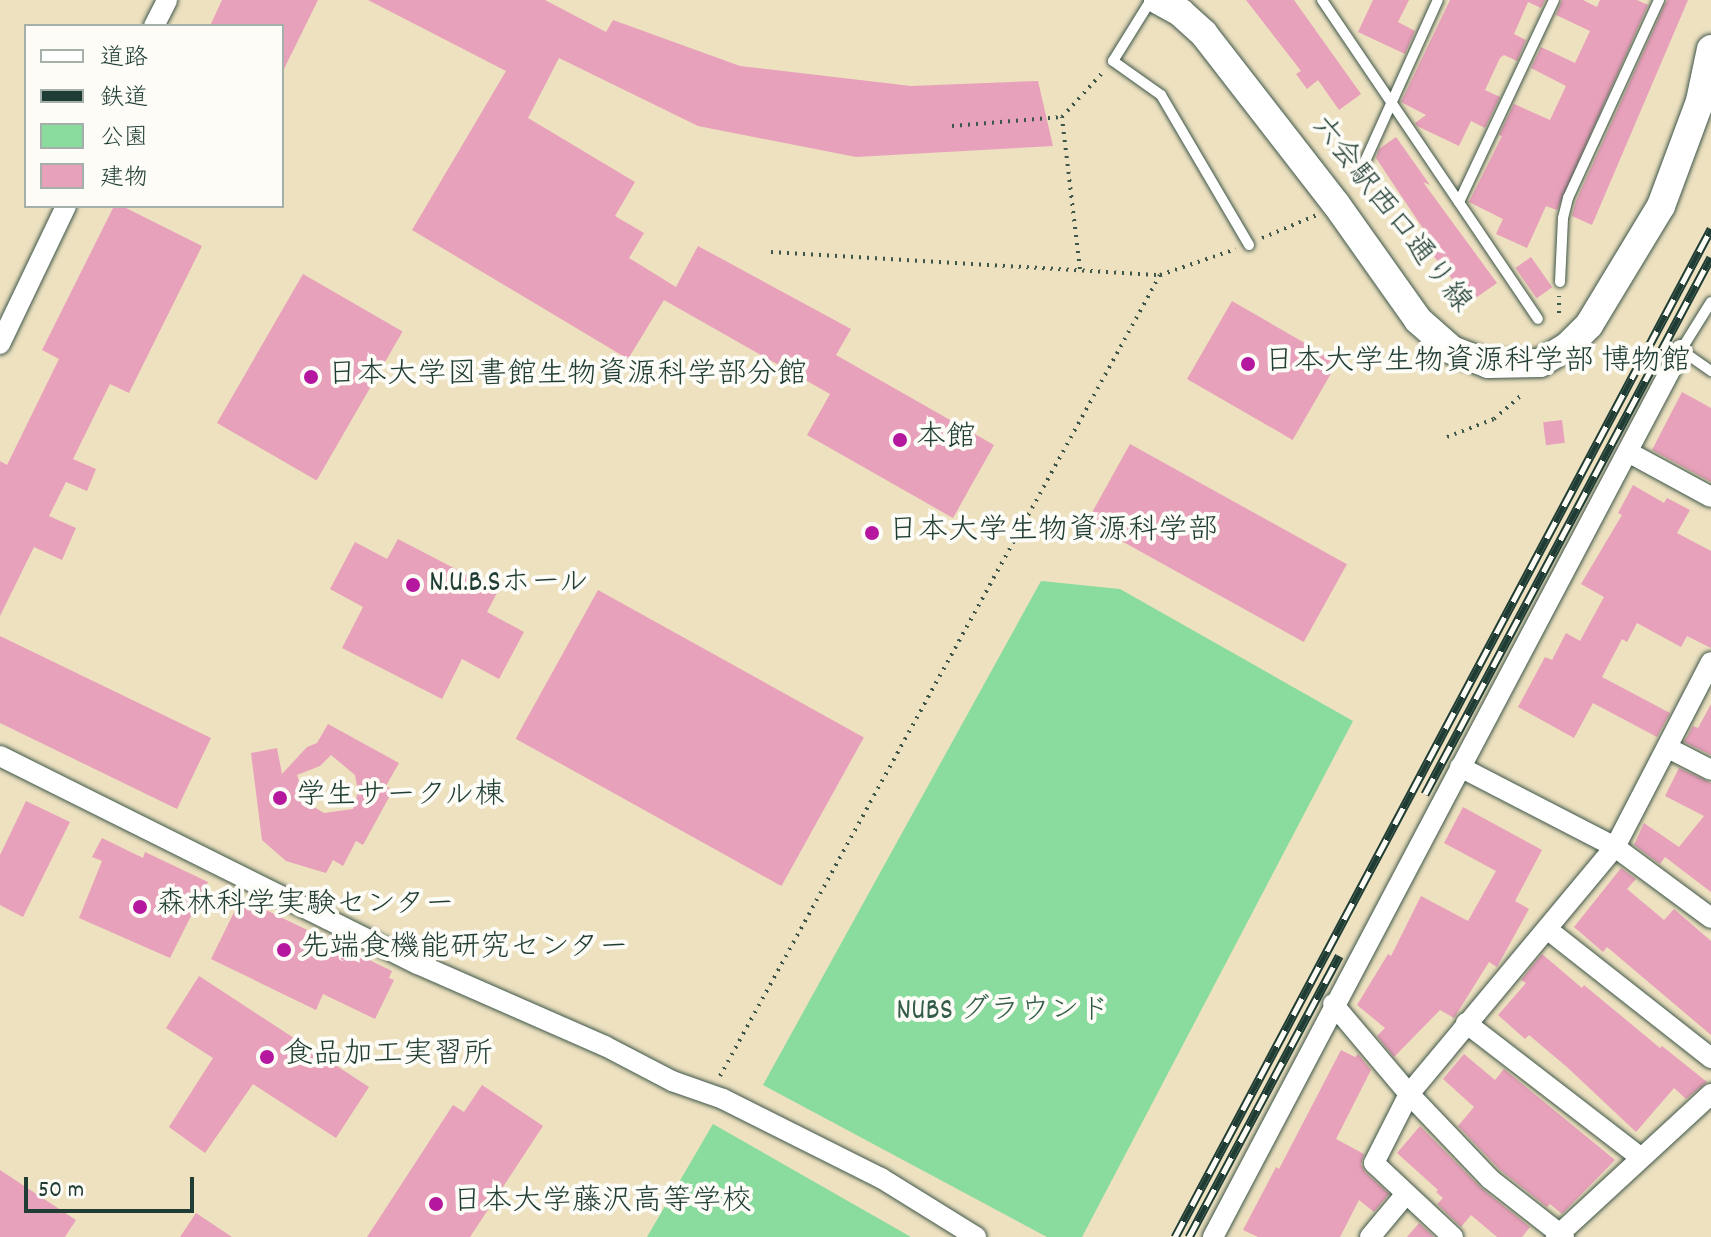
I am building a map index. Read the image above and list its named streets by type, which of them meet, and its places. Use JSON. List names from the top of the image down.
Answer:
{
  "streets": {
    "street": ["六会駅西口通り線"]
  },
  "parks": ["NUBS グラウンド"],
  "places": [
    "日本大学生物資源科学部 博物館",
    "日本大学図書館生物資源科学部分館",
    "本館",
    "日本大学生物資源科学部",
    "N.U.B.Sホール",
    "学生サークル棟",
    "森林科学実験センター",
    "先端食機能研究センター",
    "食品加工実習所",
    "日本大学藤沢高等学校"
  ],
  "legend": [
    "道路",
    "鉄道",
    "公園",
    "建物"
  ],
  "scale_bar": "50 m"
}
